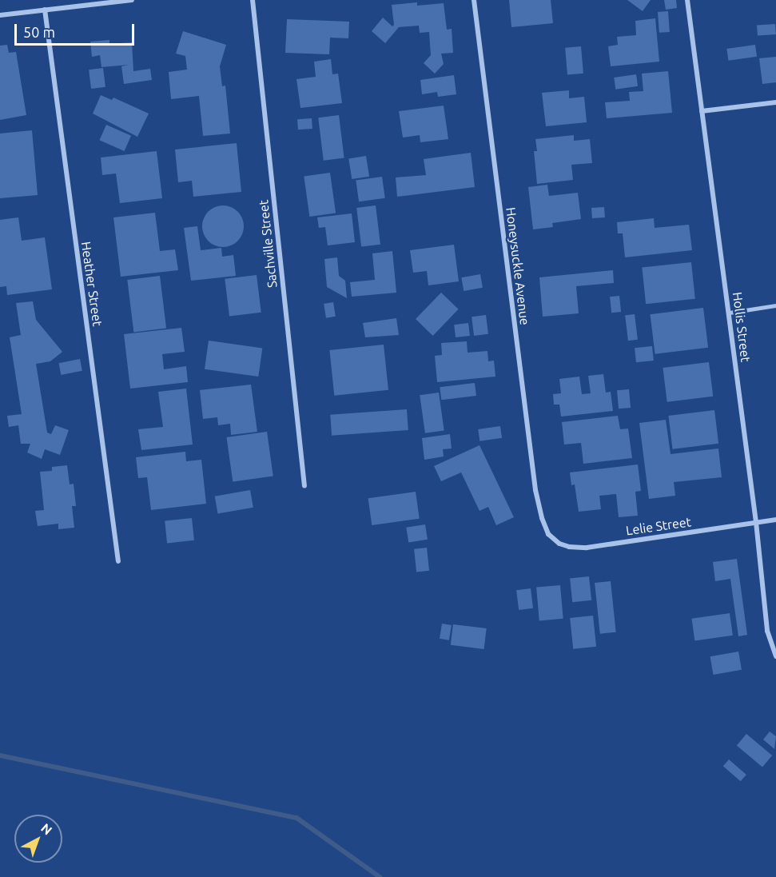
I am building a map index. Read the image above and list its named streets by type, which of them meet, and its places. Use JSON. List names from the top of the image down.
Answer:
{
  "streets": {
    "street": [
      "Sachville Street",
      "Honeysuckle Avenue",
      "Heather Street",
      "Hollis Street",
      "Lelie Street"
    ]
  },
  "crossings": [
    ["Honeysuckle Avenue", "Lelie Street"],
    ["Hollis Street", "Lelie Street"]
  ],
  "scale_bar": "50 m",
  "north": "top right"
}
